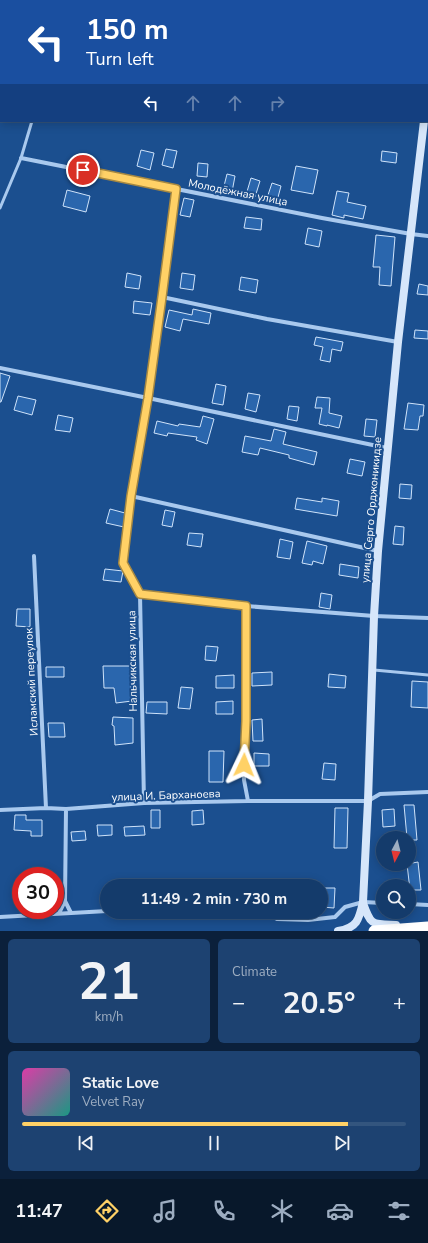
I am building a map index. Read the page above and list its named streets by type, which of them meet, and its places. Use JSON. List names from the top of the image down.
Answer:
{
  "streets": {
    "street": [
      "Молодёжная улица",
      "улица Серго Орджоникидзе",
      "Нальчикская улица",
      "Исламский переулок",
      "улица И. Барханоева"
    ]
  },
  "crossings": [
    ["Молодёжная улица", "улица Серго Орджоникидзе"],
    ["Молодёжная улица", "Нальчикская улица"],
    ["улица Серго Орджоникидзе", "улица И. Барханоева"],
    ["Нальчикская улица", "улица И. Барханоева"],
    ["Исламский переулок", "улица И. Барханоева"]
  ],
  "north": "bottom",
  "page": {
    "turn": ["150 m", "Turn left"],
    "limit": "30",
    "trip": "11:49 · 2 min · 730 m",
    "tile": [
      ["21", "km/h"],
      "Climate"
    ],
    "heat": ["−", "20.5°", "+"],
    "song": ["Static Love", "Velvet Ray"],
    "tabs": "11:47"
  }
}
